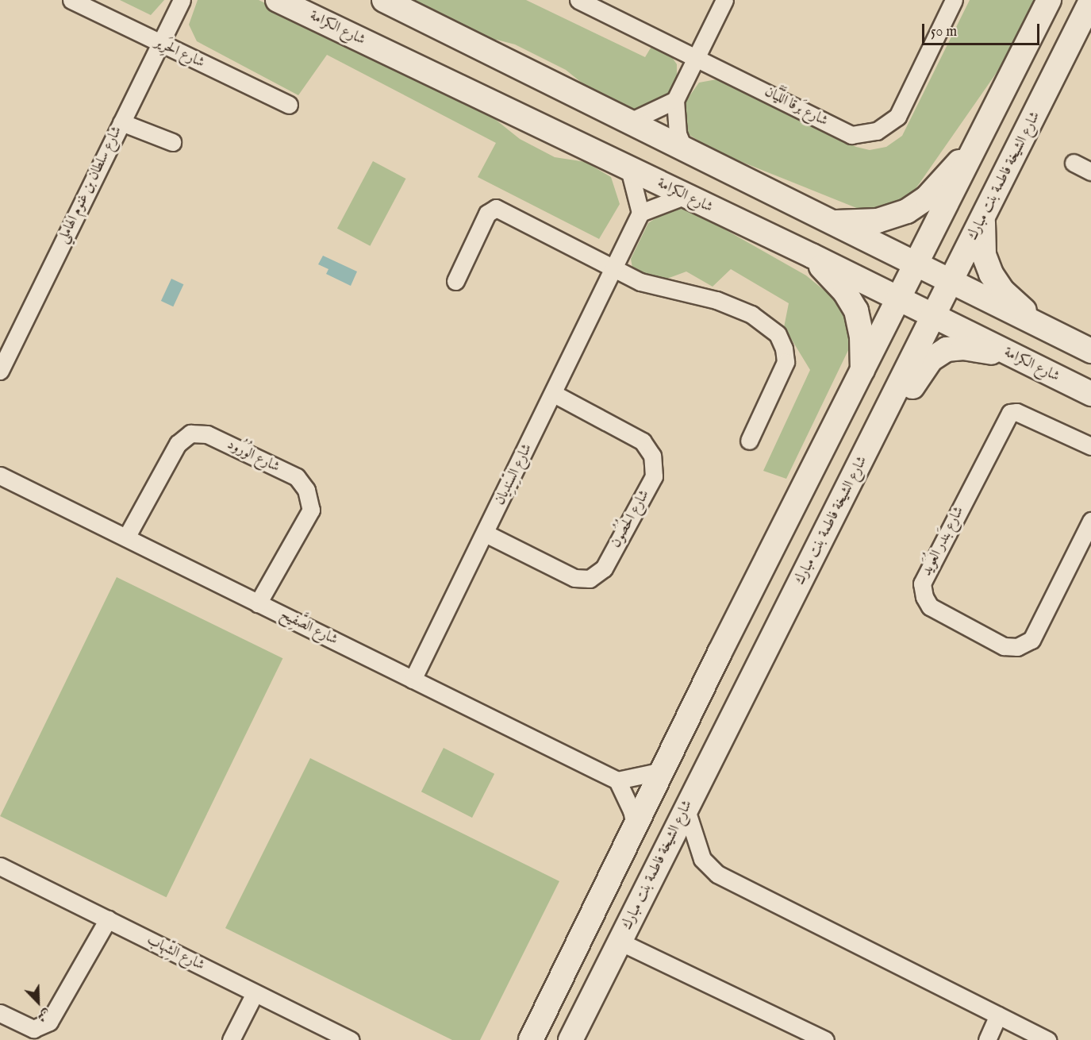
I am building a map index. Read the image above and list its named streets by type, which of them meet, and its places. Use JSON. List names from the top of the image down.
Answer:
{
  "streets": {
    "main road": ["شارع الكرامة", "شارع الشيخة فاطمة بنت مبارك"],
    "street": [
      "شارع الحَرِير",
      "شارع بَرقا اللَّيَّان",
      "شارع سلطان بن غنوم الهاملي",
      "شارع الوُرُود",
      "شارع السِّندِيان",
      "شارع الحُصُون",
      "شارع بَندر العُوَيد",
      "شارع الصَّفِيح",
      "شارع الشِّهاب"
    ]
  },
  "crossings": [
    ["شارع الكرامة", "شارع الشيخة فاطمة بنت مبارك"],
    ["شارع الحَرِير", "شارع سلطان بن غنوم الهاملي"],
    ["شارع الوُرُود", "شارع الصَّفِيح"],
    ["شارع السِّندِيان", "شارع الحُصُون"],
    ["شارع السِّندِيان", "شارع الصَّفِيح"]
  ],
  "scale_bar": "50 m",
  "north": "bottom right"
}
